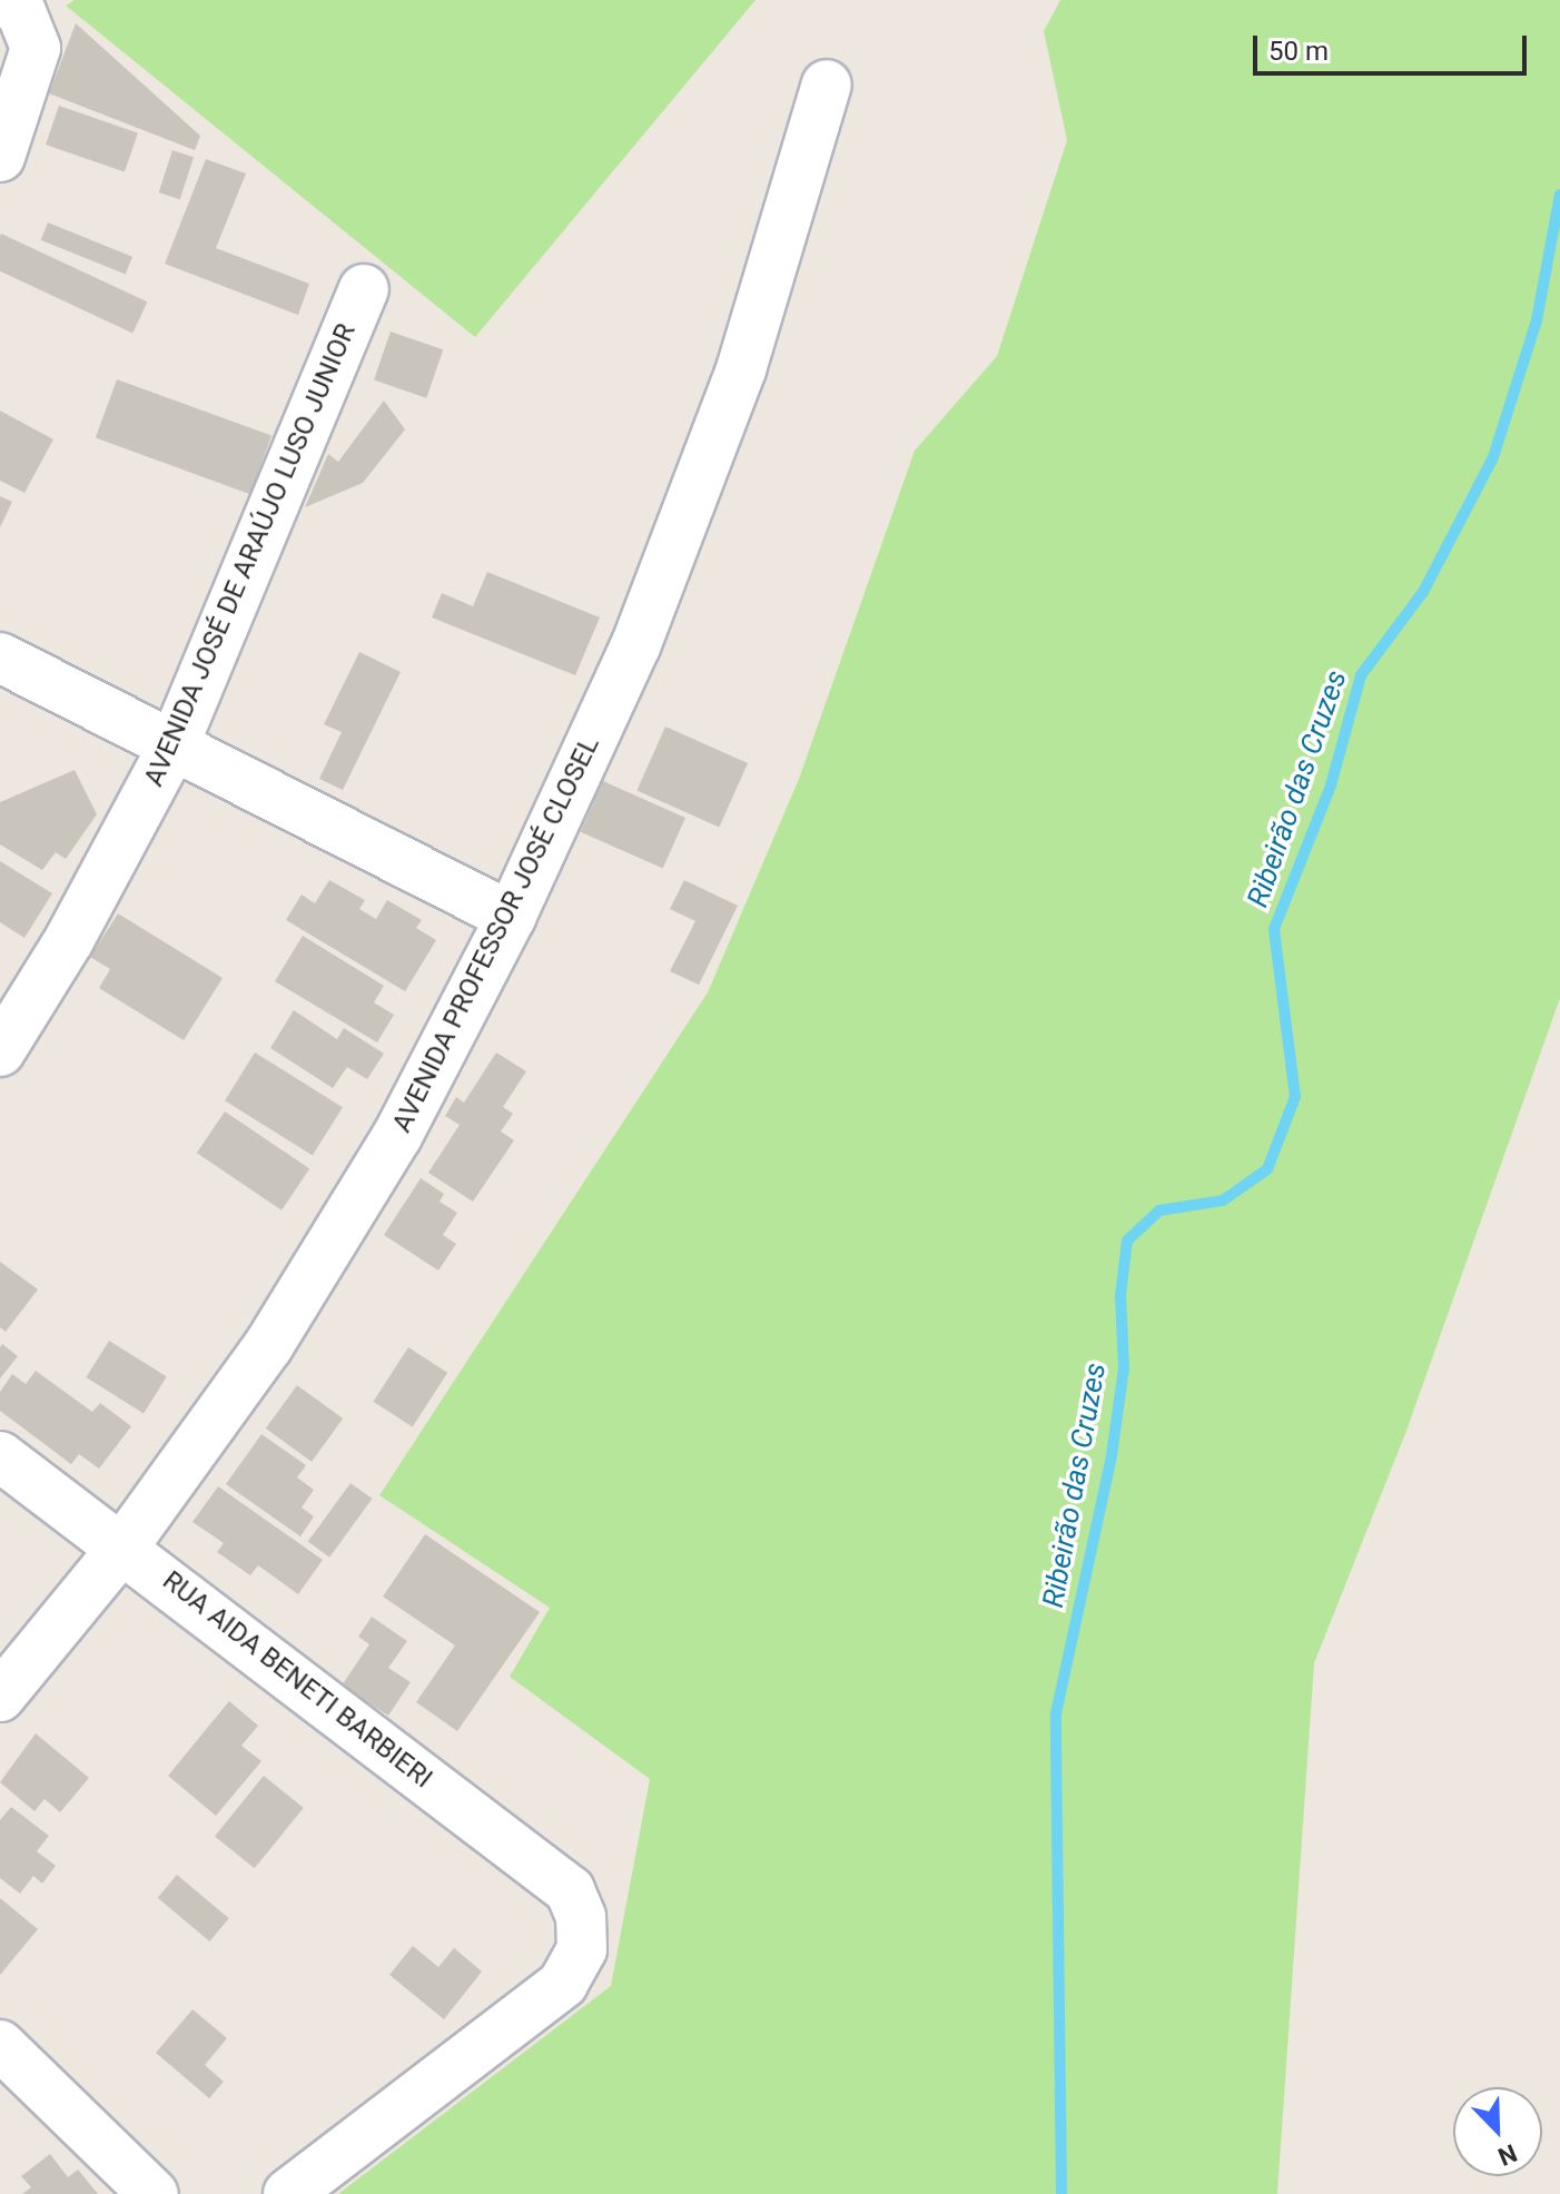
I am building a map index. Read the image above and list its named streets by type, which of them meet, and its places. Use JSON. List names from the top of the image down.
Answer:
{
  "streets": {
    "street": ["AVENIDA JOSÉ DE ARAÚJO LUSO JUNIOR", "AVENIDA PROFESSOR JOSÉ CLOSEL", "RUA AIDA BENETI BARBIERI"]
  },
  "crossings": [
    ["AVENIDA PROFESSOR JOSÉ CLOSEL", "RUA AIDA BENETI BARBIERI"]
  ],
  "water": ["Ribeirão das Cruzes"],
  "scale_bar": "50 m",
  "north": "bottom right"
}
